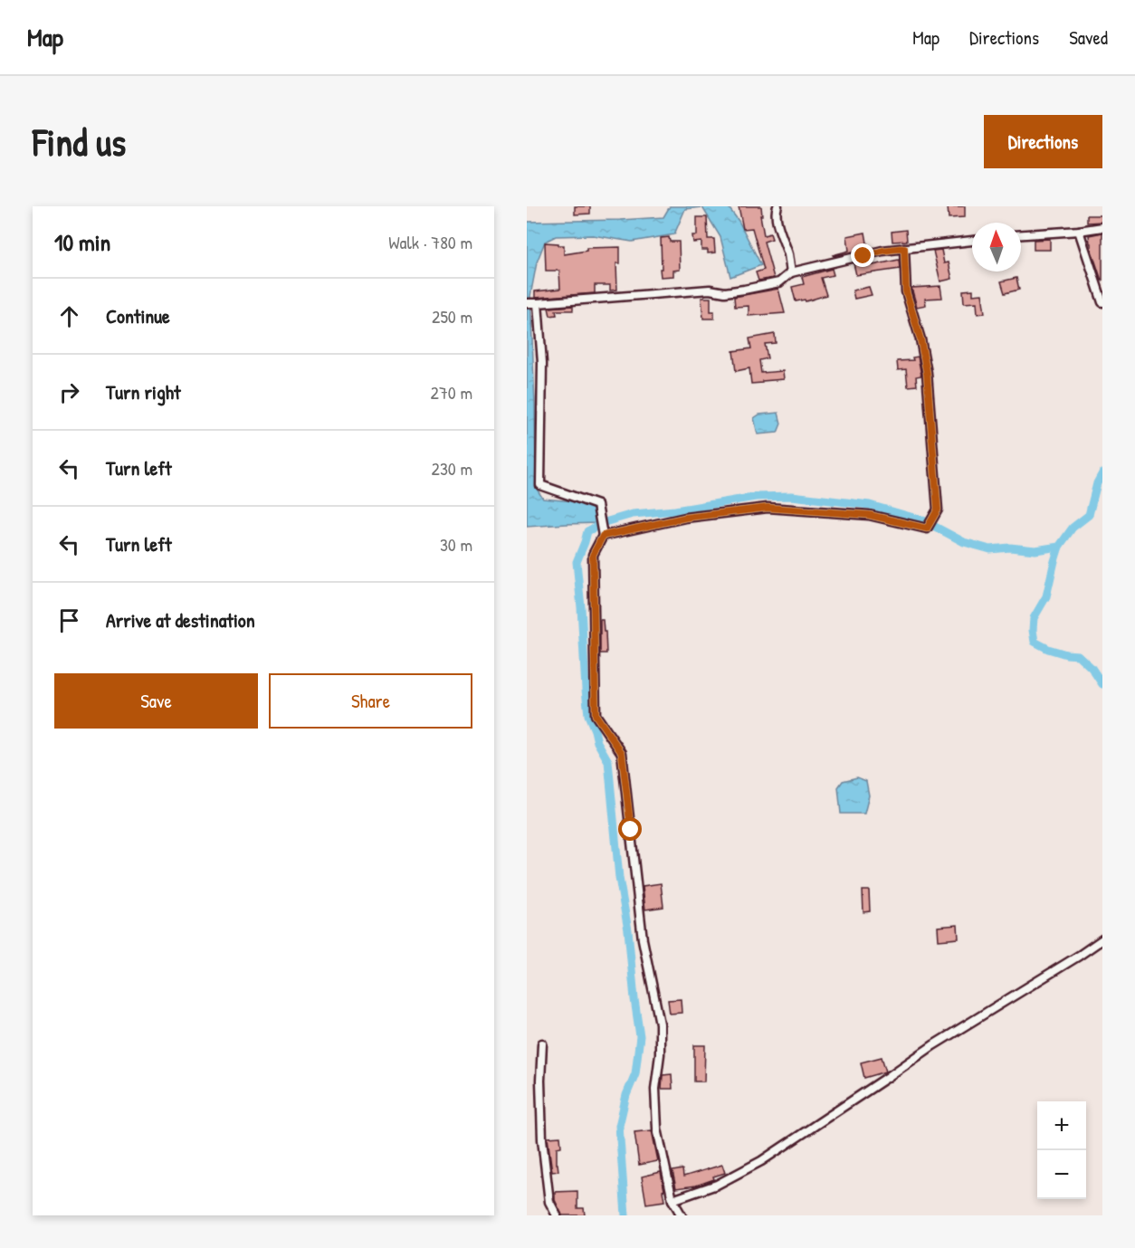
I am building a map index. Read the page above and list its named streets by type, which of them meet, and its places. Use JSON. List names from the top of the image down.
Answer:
{
  "north": "top",
  "page": {
    "header": "Map",
    "nav": ["Map", "Directions", "Saved"],
    "buttons": [
      "Directions",
      ["Save", "Share"]
    ],
    "title": "Find us",
    "heading": ["10 min", "Walk · 780 m"],
    "list": [
      ["Continue", "250 m"],
      ["Turn right", "270 m"],
      ["Turn left", "230 m"],
      ["Turn left", "30 m"],
      "Arrive at destination"
    ],
    "map_buttons": ["+", "−"]
  }
}
